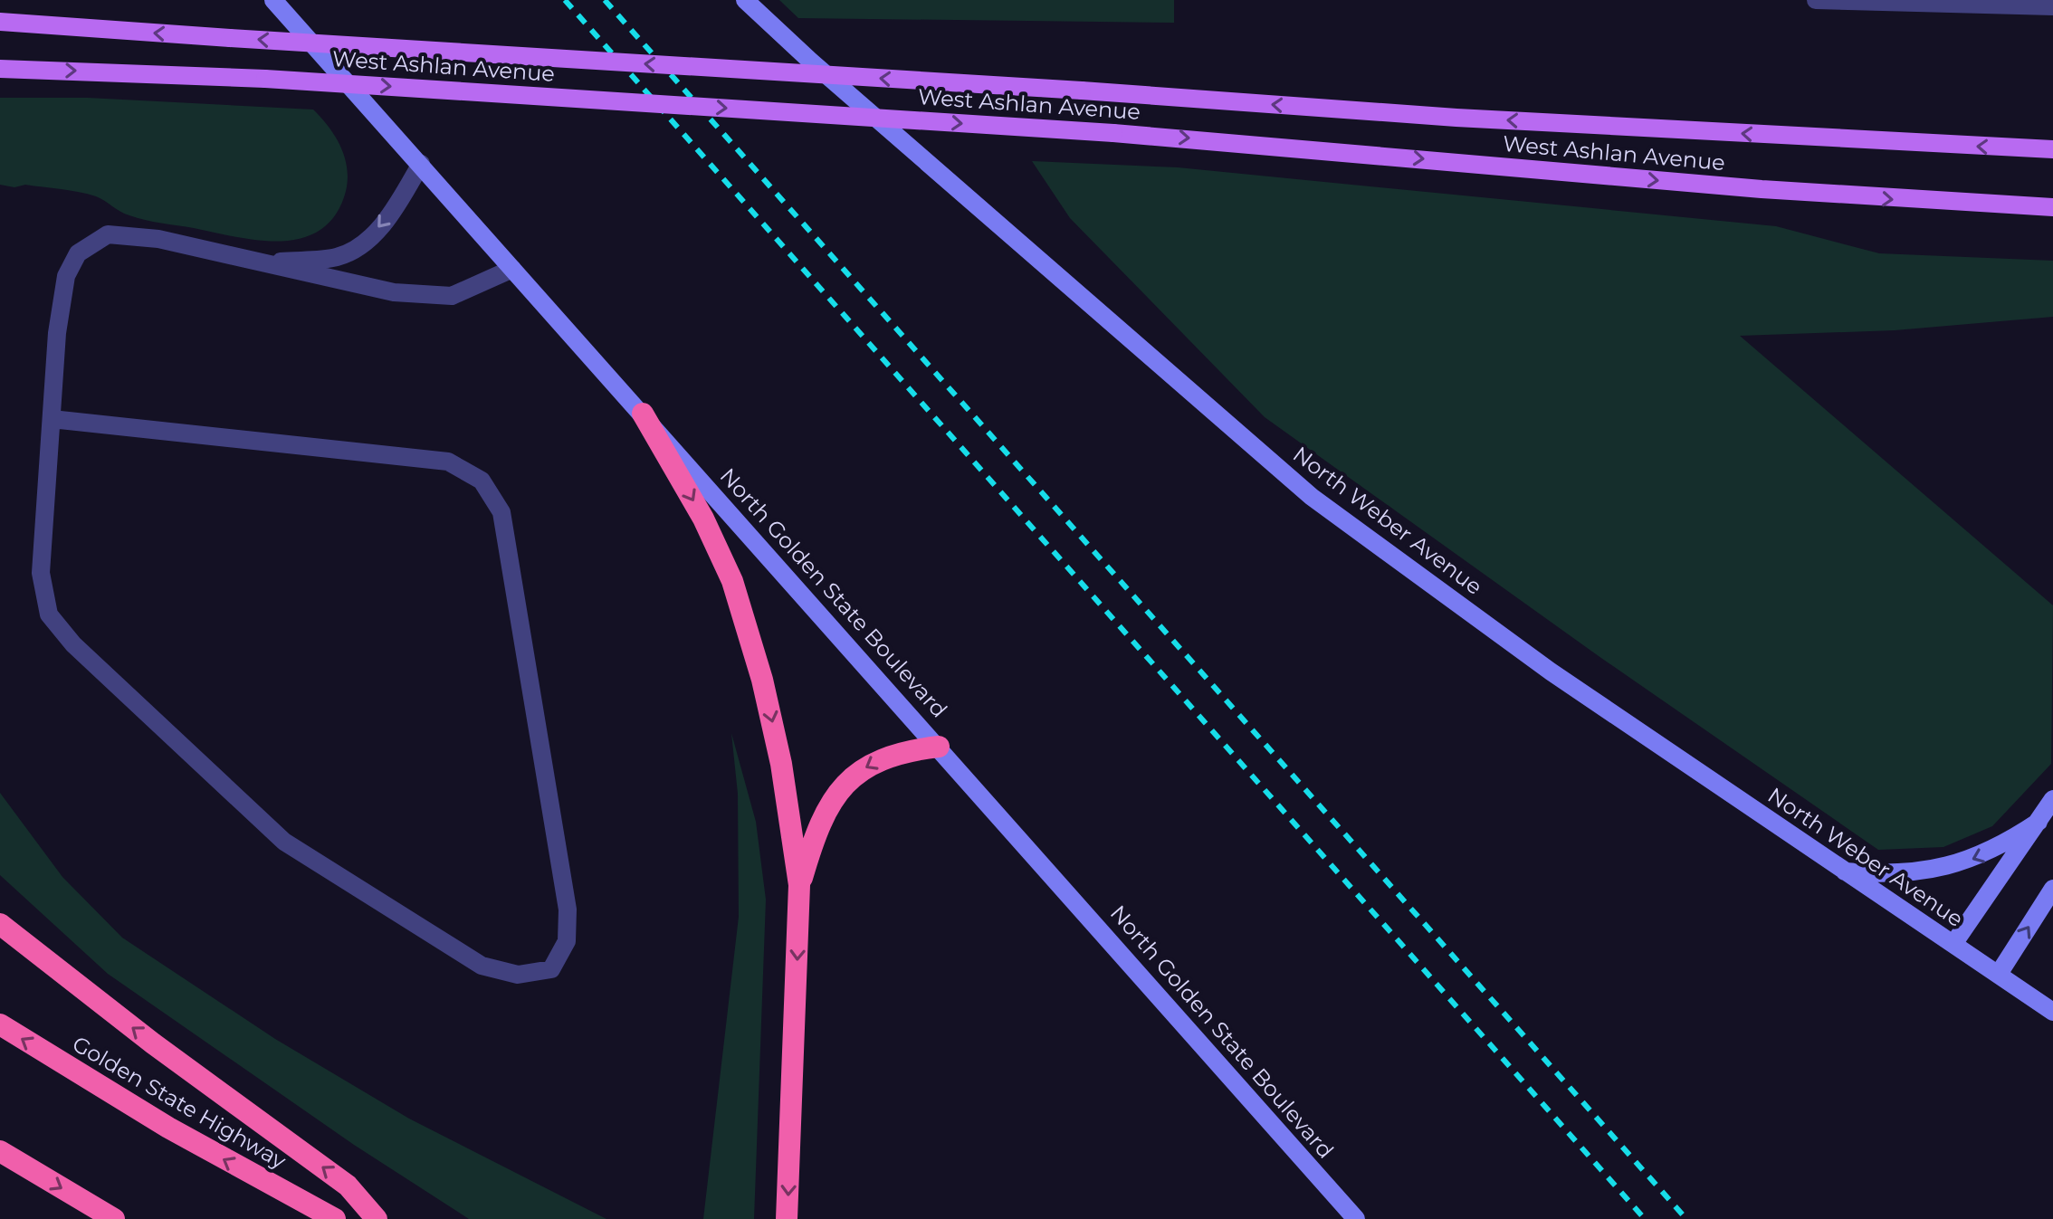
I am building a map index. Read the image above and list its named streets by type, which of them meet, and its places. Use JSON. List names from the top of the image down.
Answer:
{
  "streets": {
    "highway": ["Golden State Highway"],
    "main road": ["West Ashlan Avenue", "North Weber Avenue", "North Golden State Boulevard"]
  }
}
